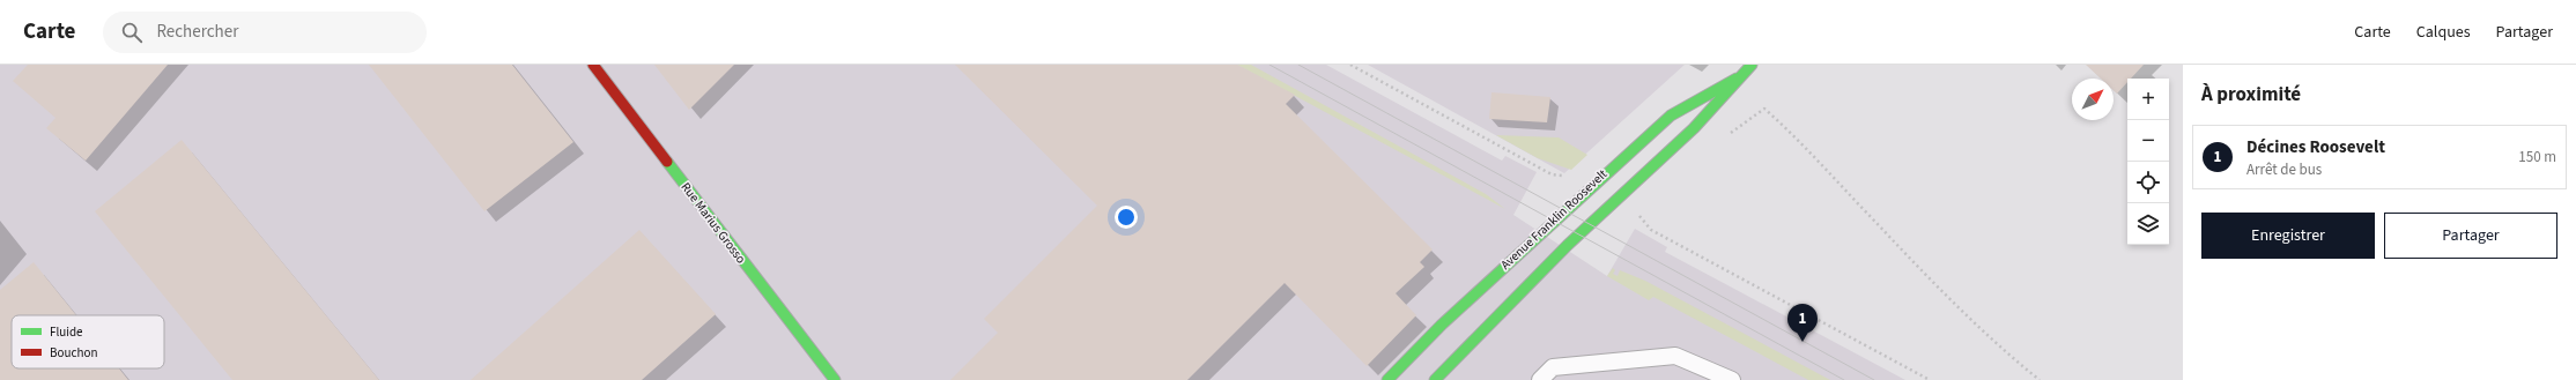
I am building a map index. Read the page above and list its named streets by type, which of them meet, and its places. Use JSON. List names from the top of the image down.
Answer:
{
  "streets": {
    "street": ["Avenue Franklin Roosevelt", "Rue Marius Grosso"]
  },
  "legend": ["Fluide", "Bouchon"],
  "north": "top right",
  "page": {
    "header": "Carte",
    "search": "Rechercher",
    "nav": ["Carte", "Calques", "Partager"],
    "heading": "À proximité",
    "map_buttons": ["+", "−"],
    "list": [
      {
        "mark": "1",
        "name": "Décines Roosevelt",
        "note": "Arrêt de bus",
        "value": "150 m"
      }
    ],
    "buttons": ["Enregistrer", "Partager"],
    "pins": "1"
  }
}
